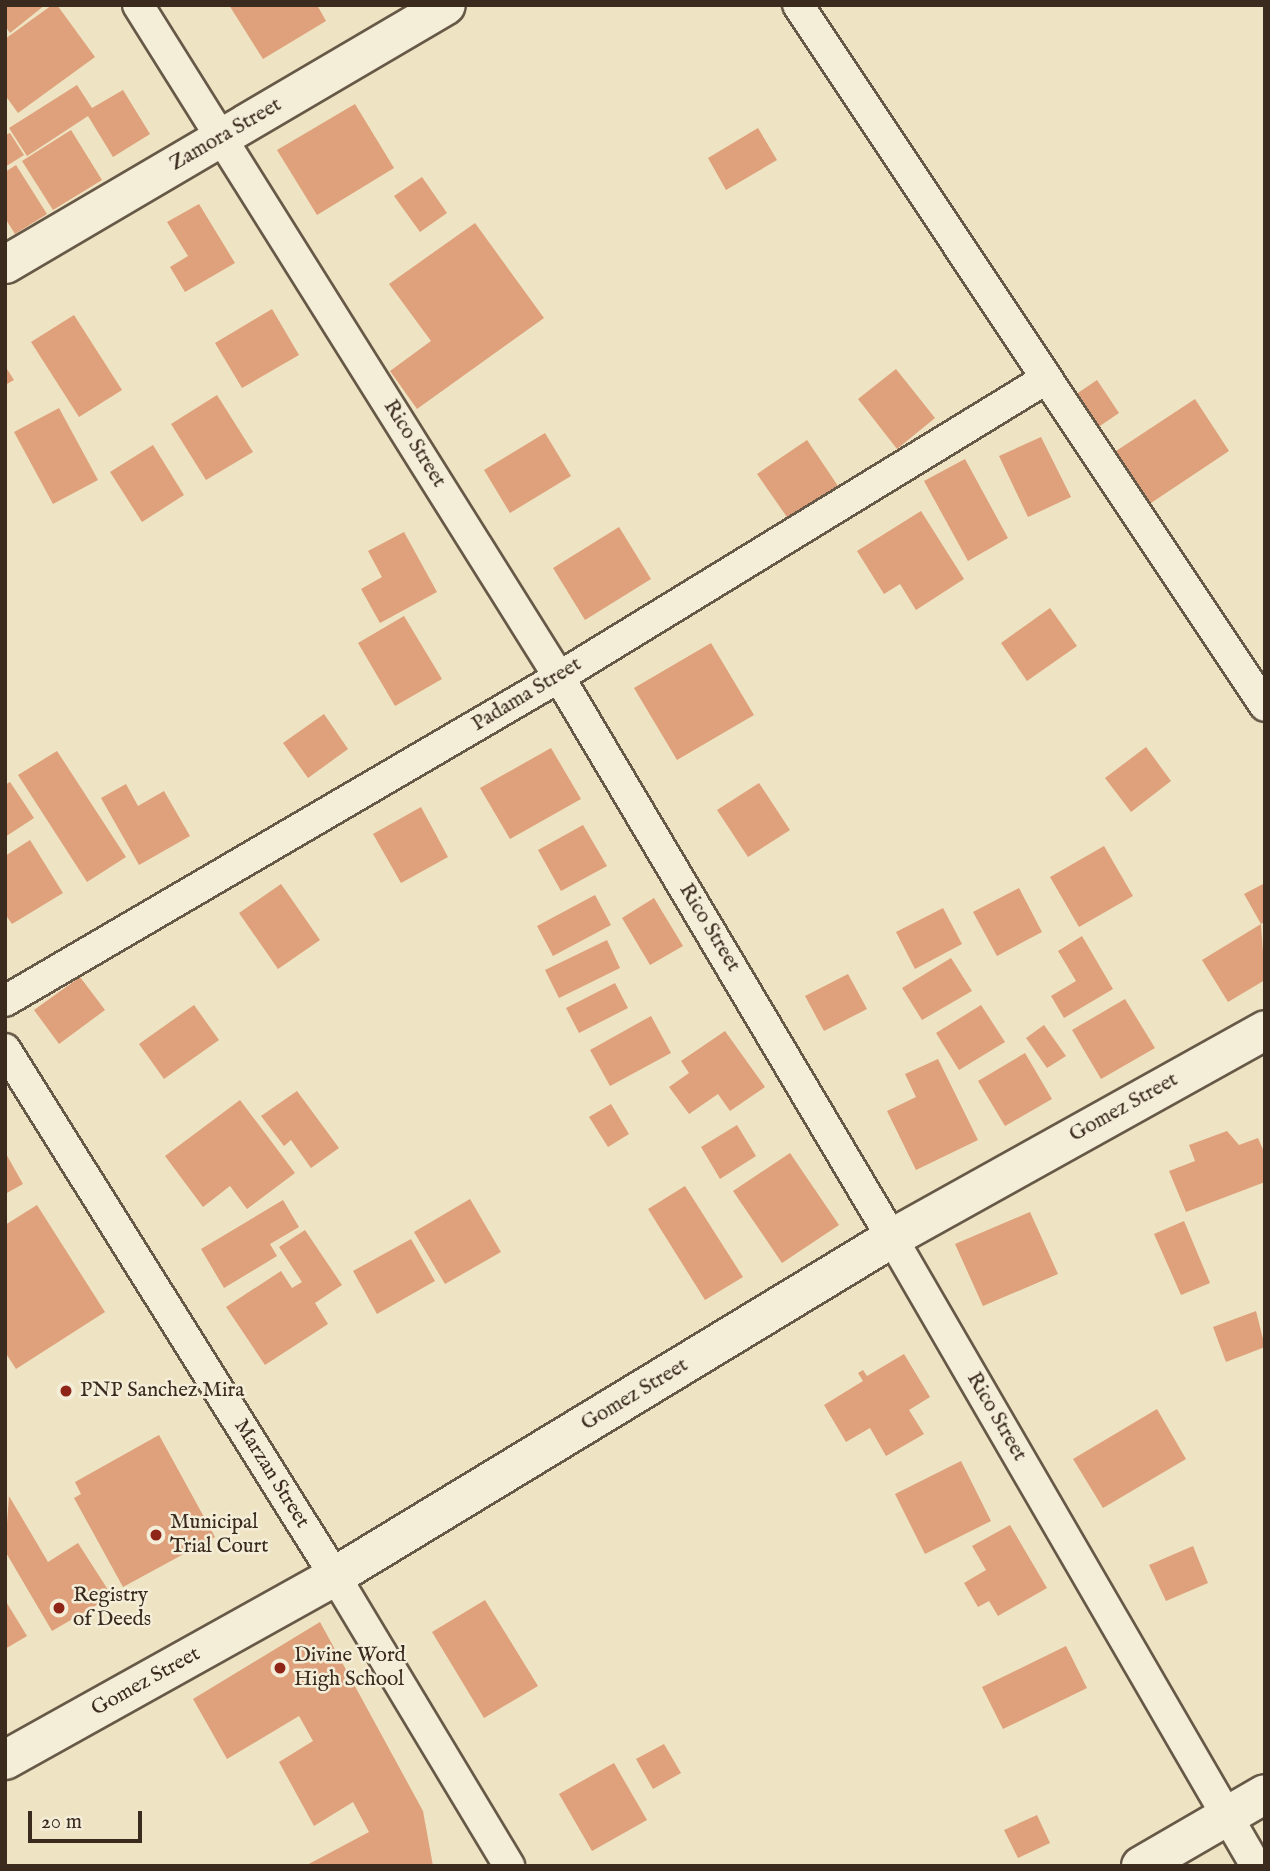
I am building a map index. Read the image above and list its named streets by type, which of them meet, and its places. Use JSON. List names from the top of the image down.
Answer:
{
  "streets": {
    "main road": ["Gomez Street"],
    "street": [
      "Zamora Street",
      "Rico Street",
      "Padama Street",
      "Marzan Street"
    ]
  },
  "crossings": [
    ["Zamora Street", "Rico Street"],
    ["Rico Street", "Padama Street"],
    ["Rico Street", "Gomez Street"],
    ["Gomez Street", "Marzan Street"]
  ],
  "places": [
    "PNP Sanchez Mira",
    "Municipal Trial Court",
    "Registry of Deeds",
    "Divine Word High School"
  ],
  "scale_bar": "20 m"
}
